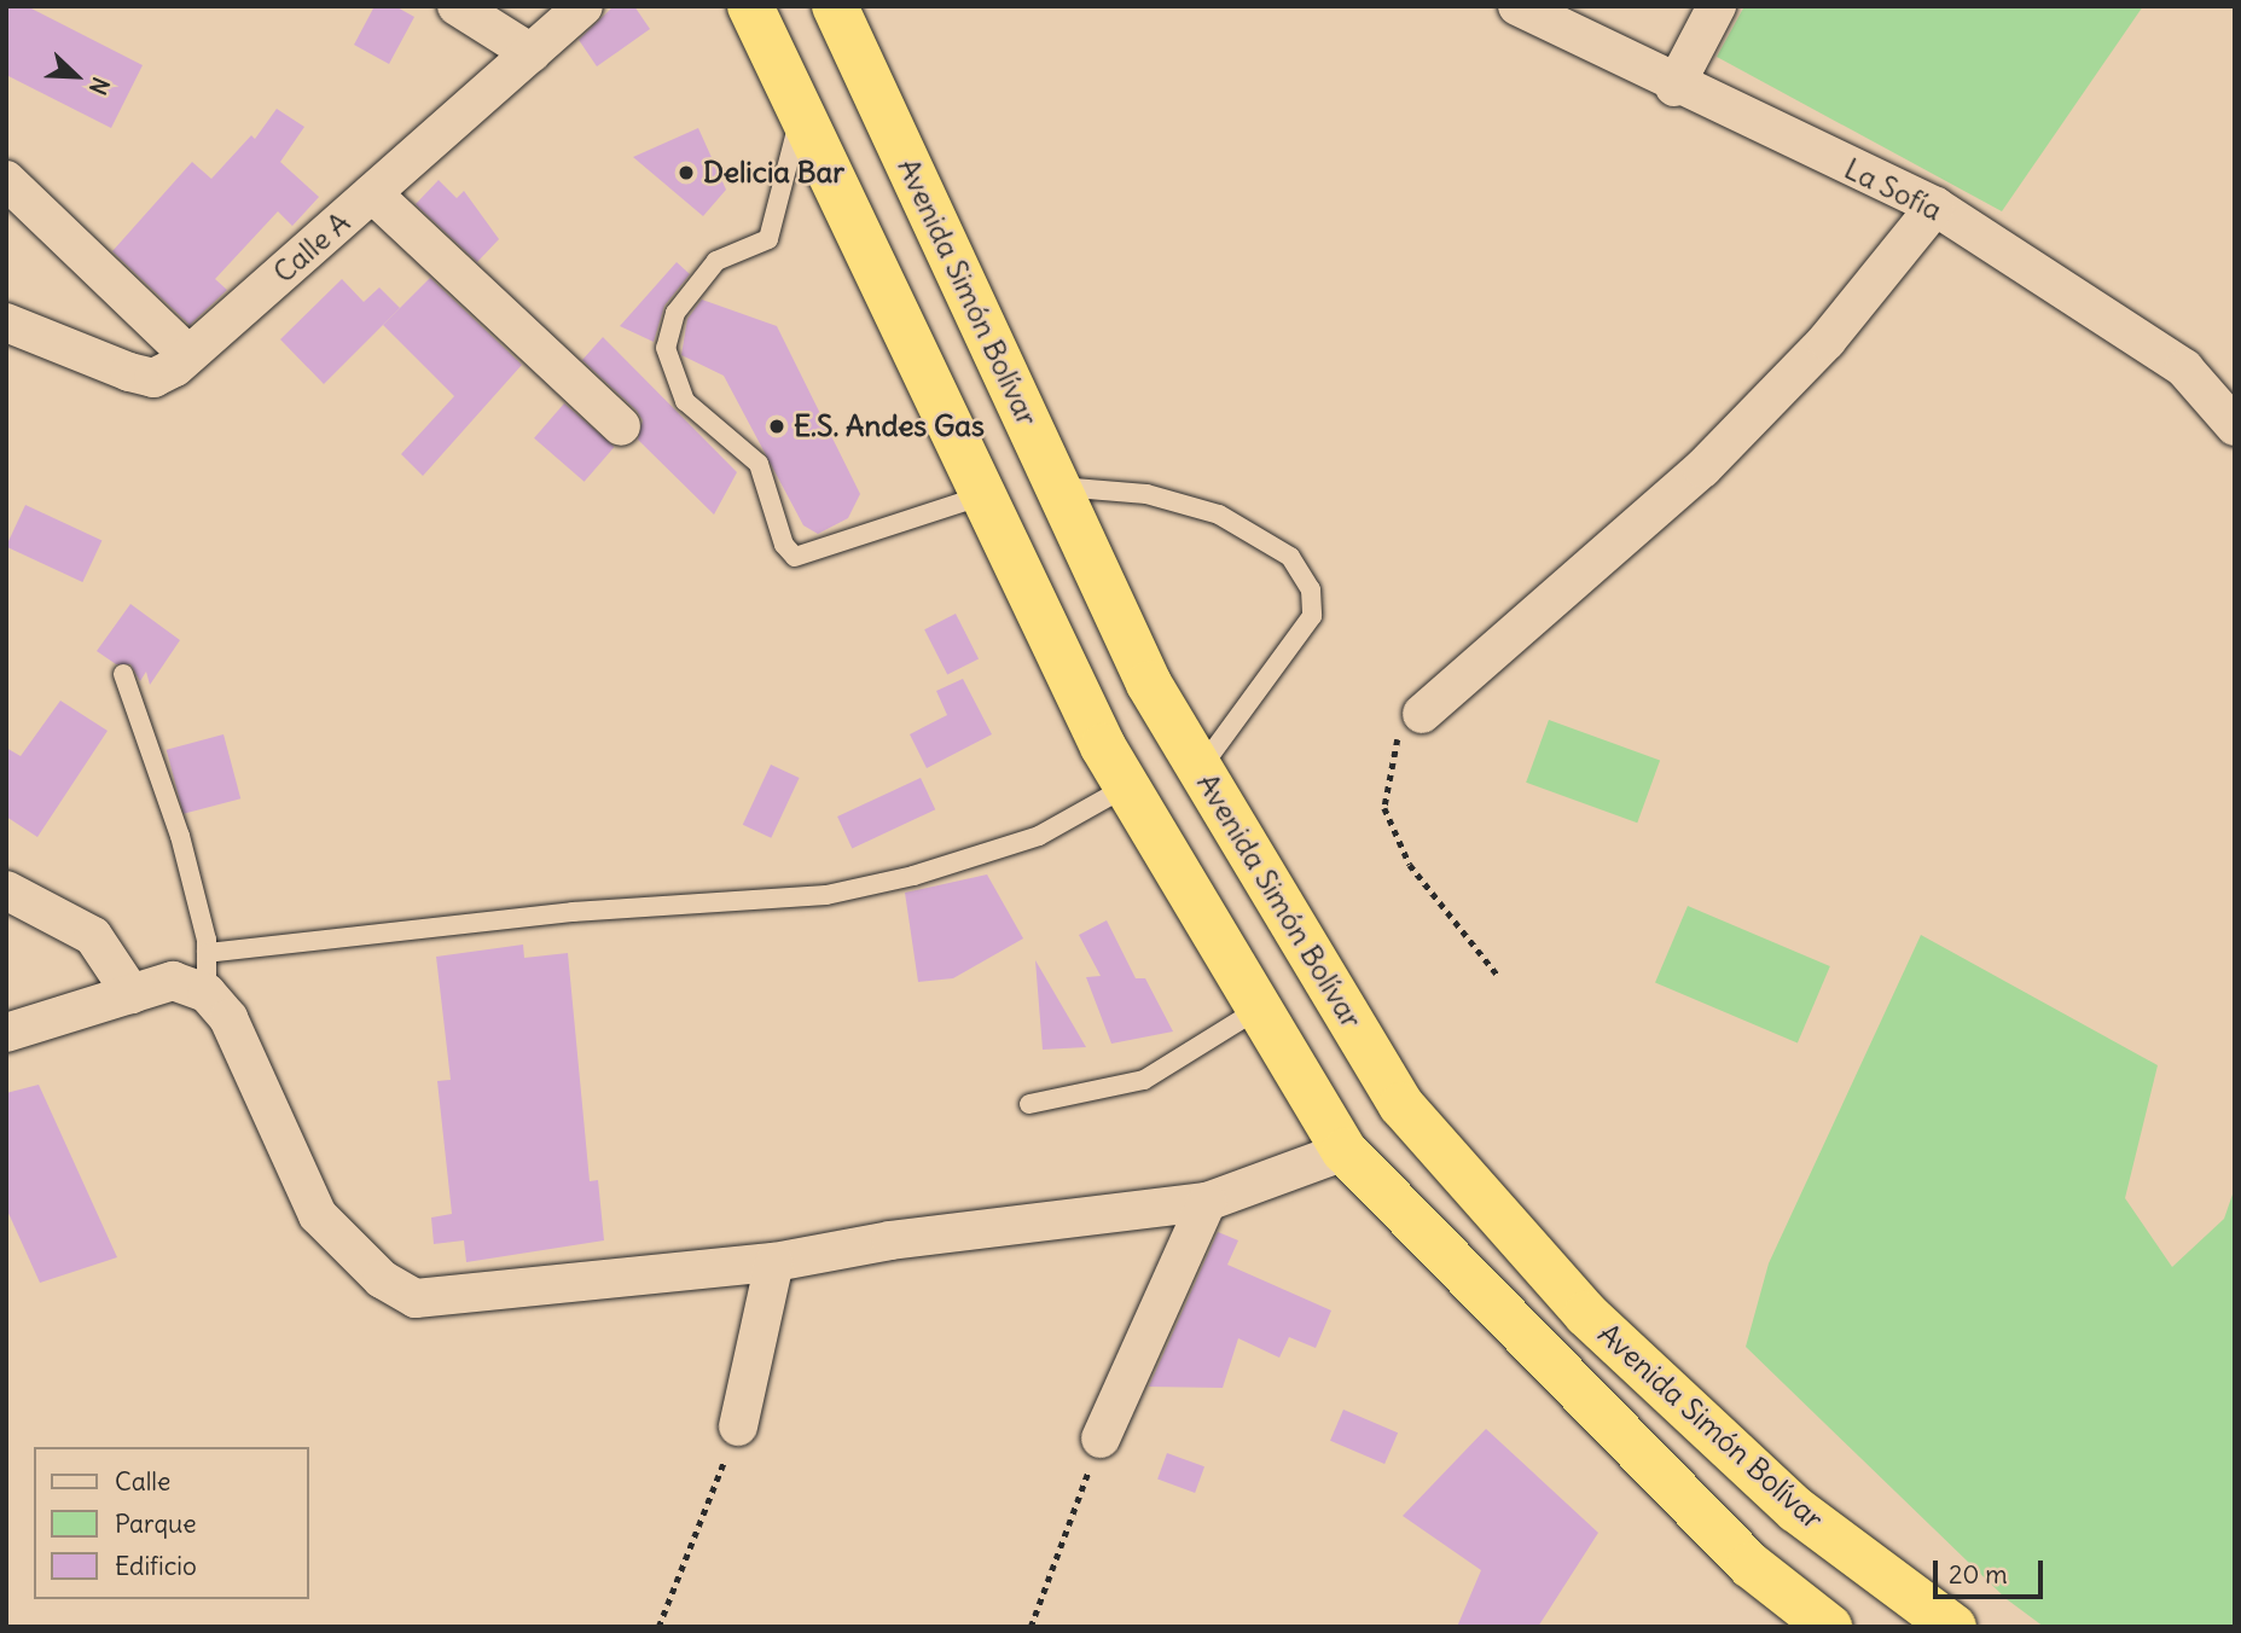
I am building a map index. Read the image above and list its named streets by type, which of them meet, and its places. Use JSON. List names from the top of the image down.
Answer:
{
  "streets": {
    "highway": ["Avenida Simón Bolívar"],
    "street": ["La Sofía", "Calle A"]
  },
  "places": ["Delicia Bar", "E.S. Andes Gas"],
  "legend": ["Calle", "Parque", "Edificio"],
  "scale_bar": "20 m",
  "north": "bottom right"
}
